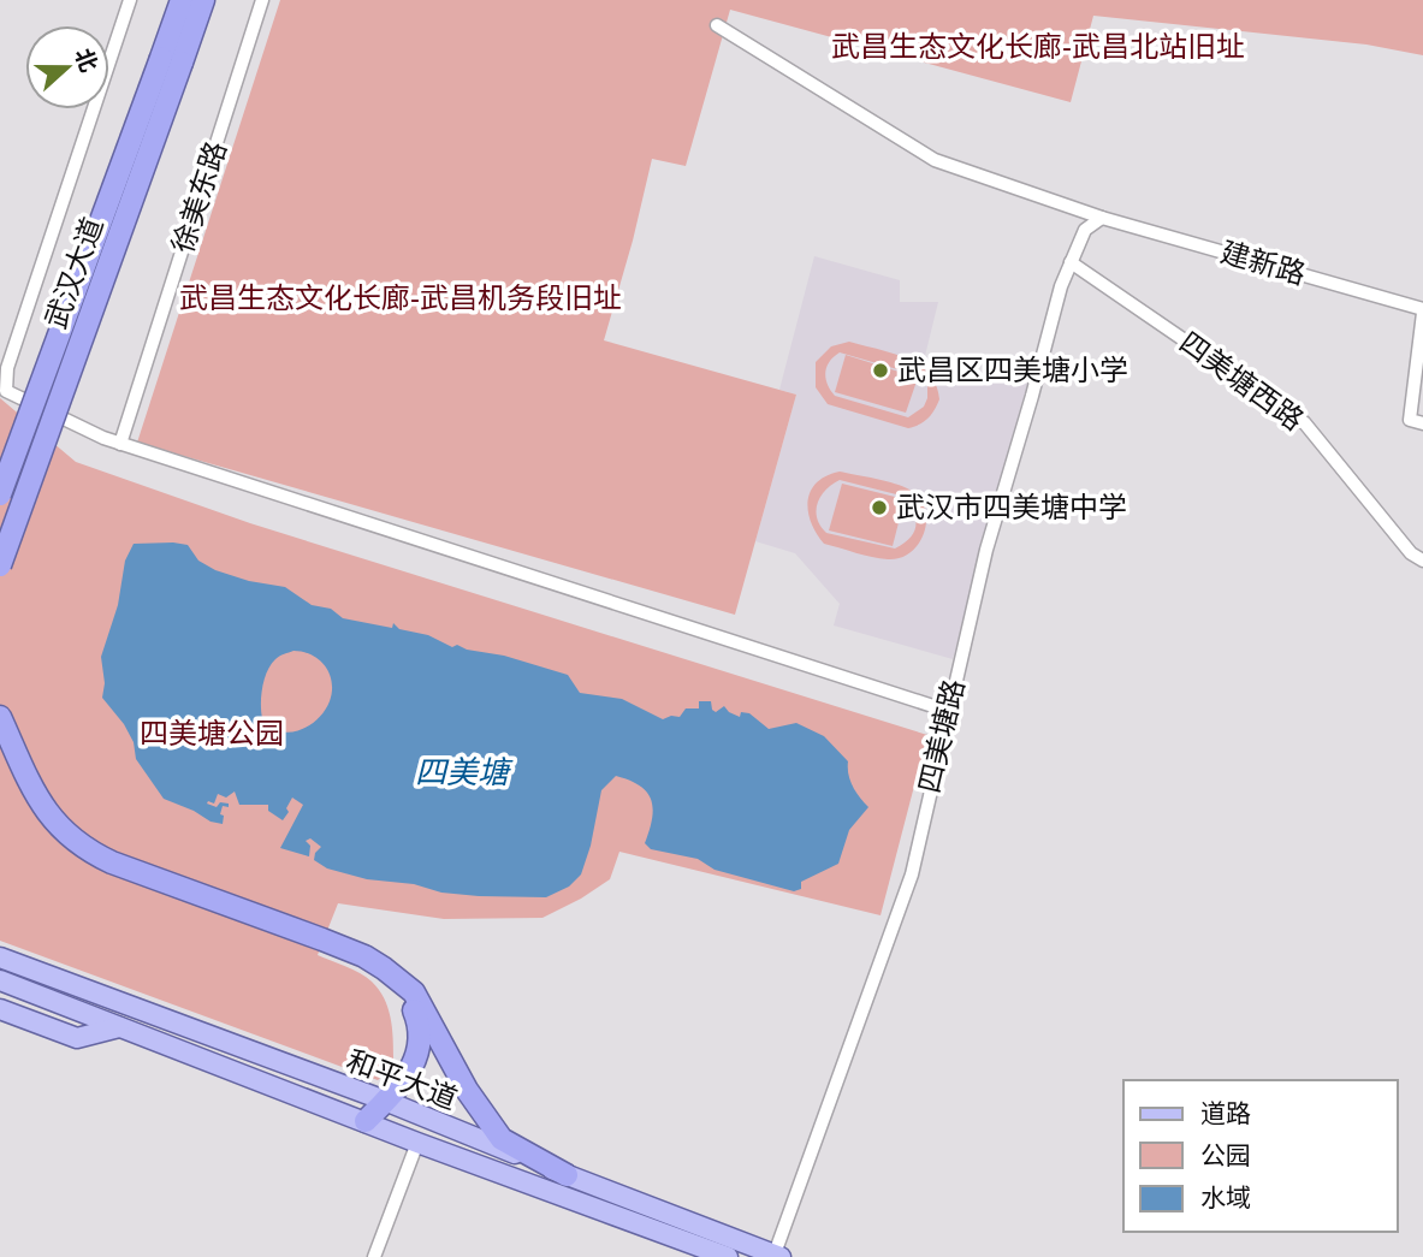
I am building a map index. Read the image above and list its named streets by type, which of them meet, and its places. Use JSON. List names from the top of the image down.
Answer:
{
  "streets": {
    "highway": ["武汉大道"],
    "main road": ["和平大道"],
    "street": [
      "徐美东路",
      "建新路",
      "四美塘西路",
      "四美塘路"
    ]
  },
  "crossings": [
    ["建新路", "四美塘路"],
    ["四美塘西路", "四美塘路"],
    ["四美塘路", "和平大道"]
  ],
  "water": ["四美塘"],
  "parks": ["武昌生态文化长廊-武昌北站旧址", "武昌生态文化长廊-武昌机务段旧址", "四美塘公园"],
  "places": ["武昌区四美塘小学", "武汉市四美塘中学"],
  "legend": ["道路", "公园", "水域"],
  "north": "right"
}
